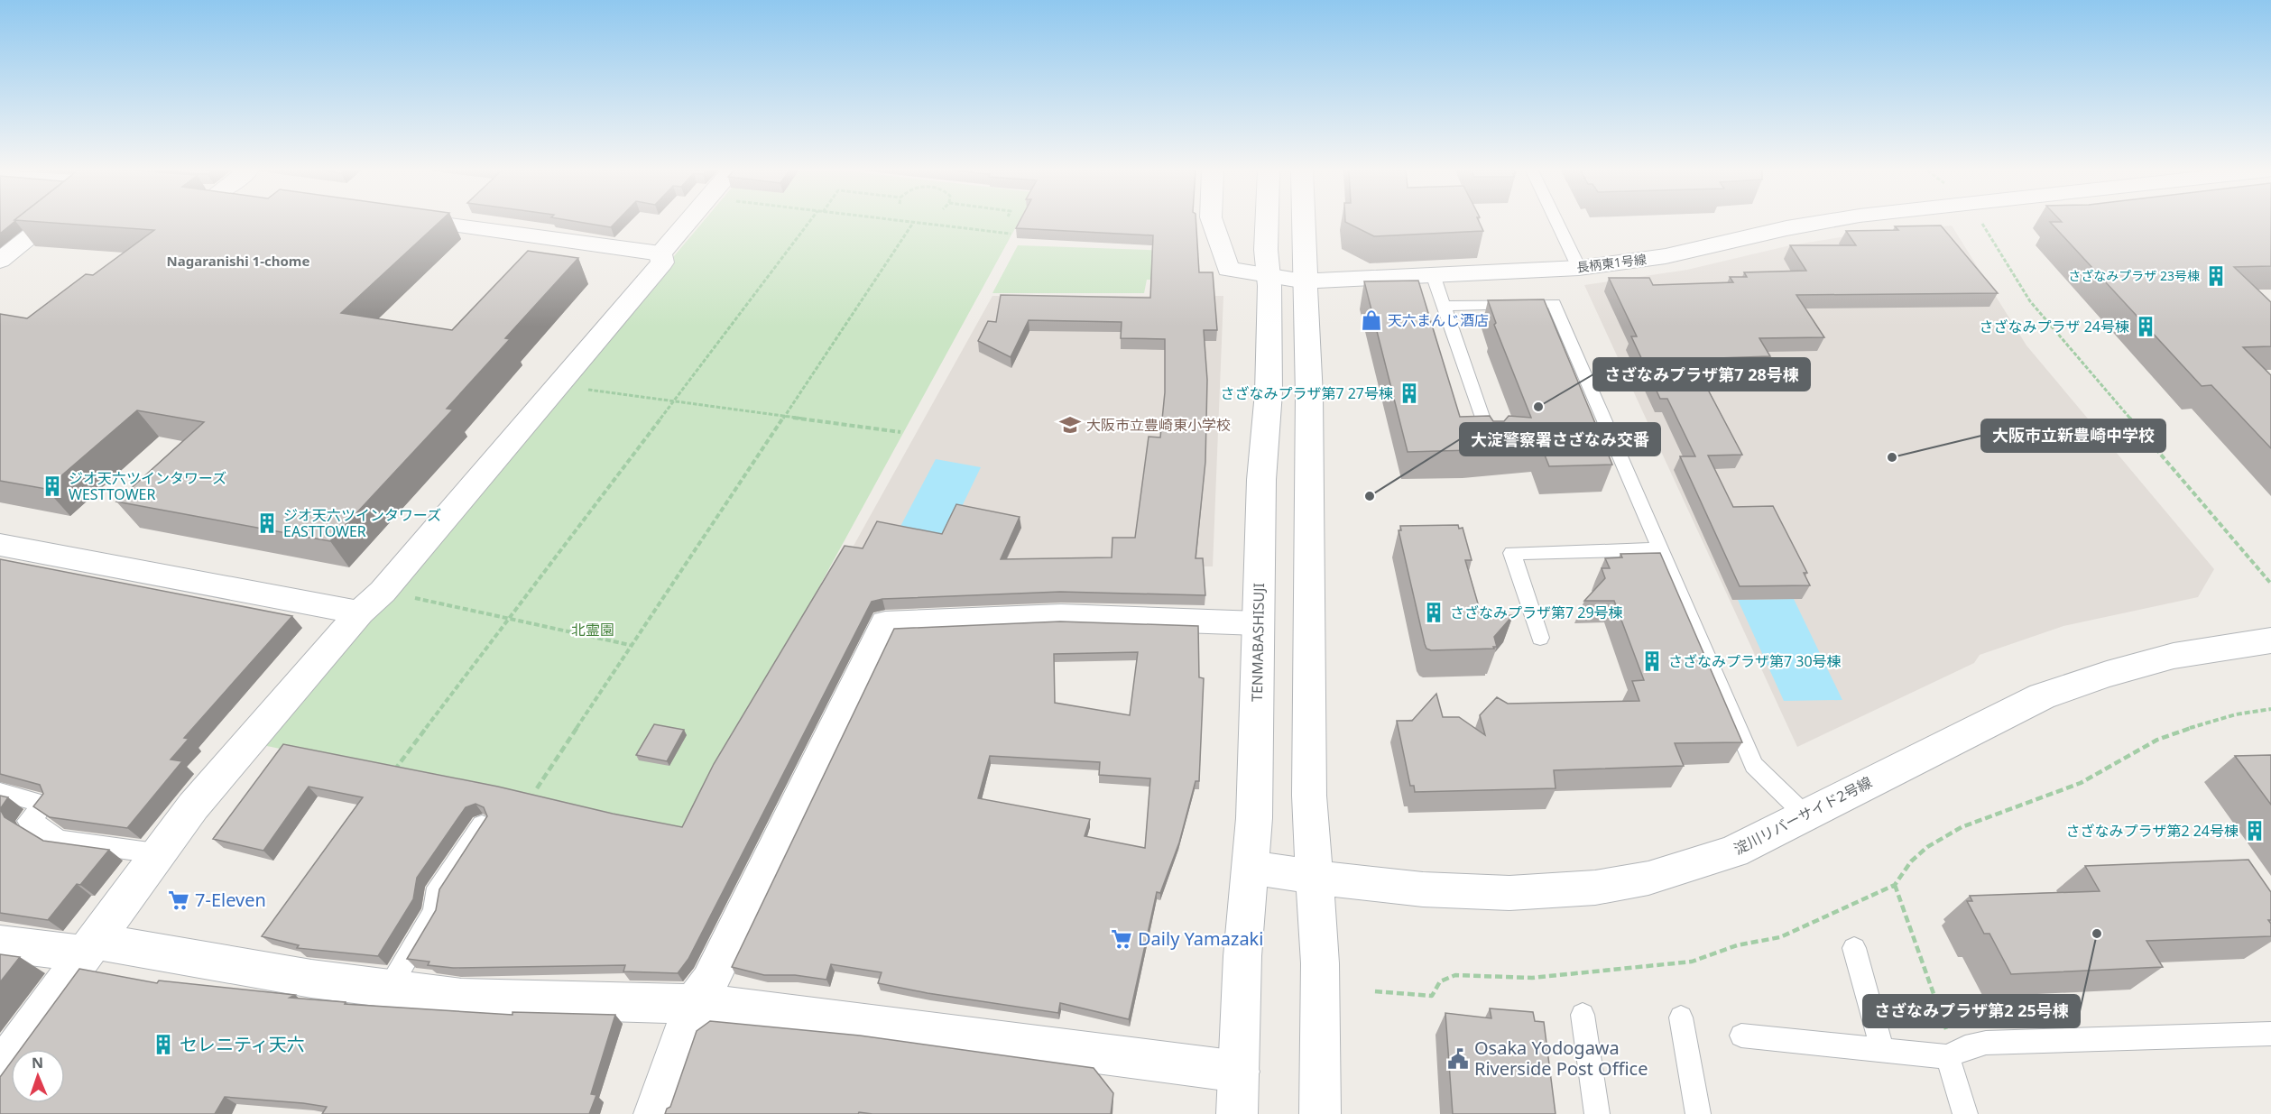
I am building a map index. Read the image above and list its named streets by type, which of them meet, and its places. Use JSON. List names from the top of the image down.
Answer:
{
  "streets": {
    "street": ["長柄東1号線", "TENMABASHISUJI", "淀川リバーサイド2号線"]
  },
  "crossings": [
    ["長柄東1号線", "TENMABASHISUJI"],
    ["TENMABASHISUJI", "淀川リバーサイド2号線"]
  ],
  "districts": ["Nagaranishi 1-chome"],
  "parks": ["北霊園"],
  "places": {
    "building": [
      "さざなみプラザ 23号棟",
      "さざなみプラザ 24号棟",
      "さざなみプラザ第7 27号棟",
      "ジオ天六ツインタワーズ WESTTOWER",
      "ジオ天六ツインタワーズ EASTTOWER",
      "さざなみプラザ第7 29号棟",
      "さざなみプラザ第7 30号棟",
      "さざなみプラザ第2 24号棟",
      "セレニティ天六"
    ],
    "shop": ["天六まんじ酒店"],
    "other": [
      "さざなみプラザ第7 28号棟",
      "大阪市立新豊崎中学校",
      "大淀警察署さざなみ交番",
      "さざなみプラザ第2 25号棟"
    ],
    "school or university": ["大阪市立豊崎東小学校"],
    "supermarket": ["7-Eleven", "Daily Yamazaki"],
    "public building": ["Osaka Yodogawa Riverside Post Office"]
  },
  "north": "top"
}
